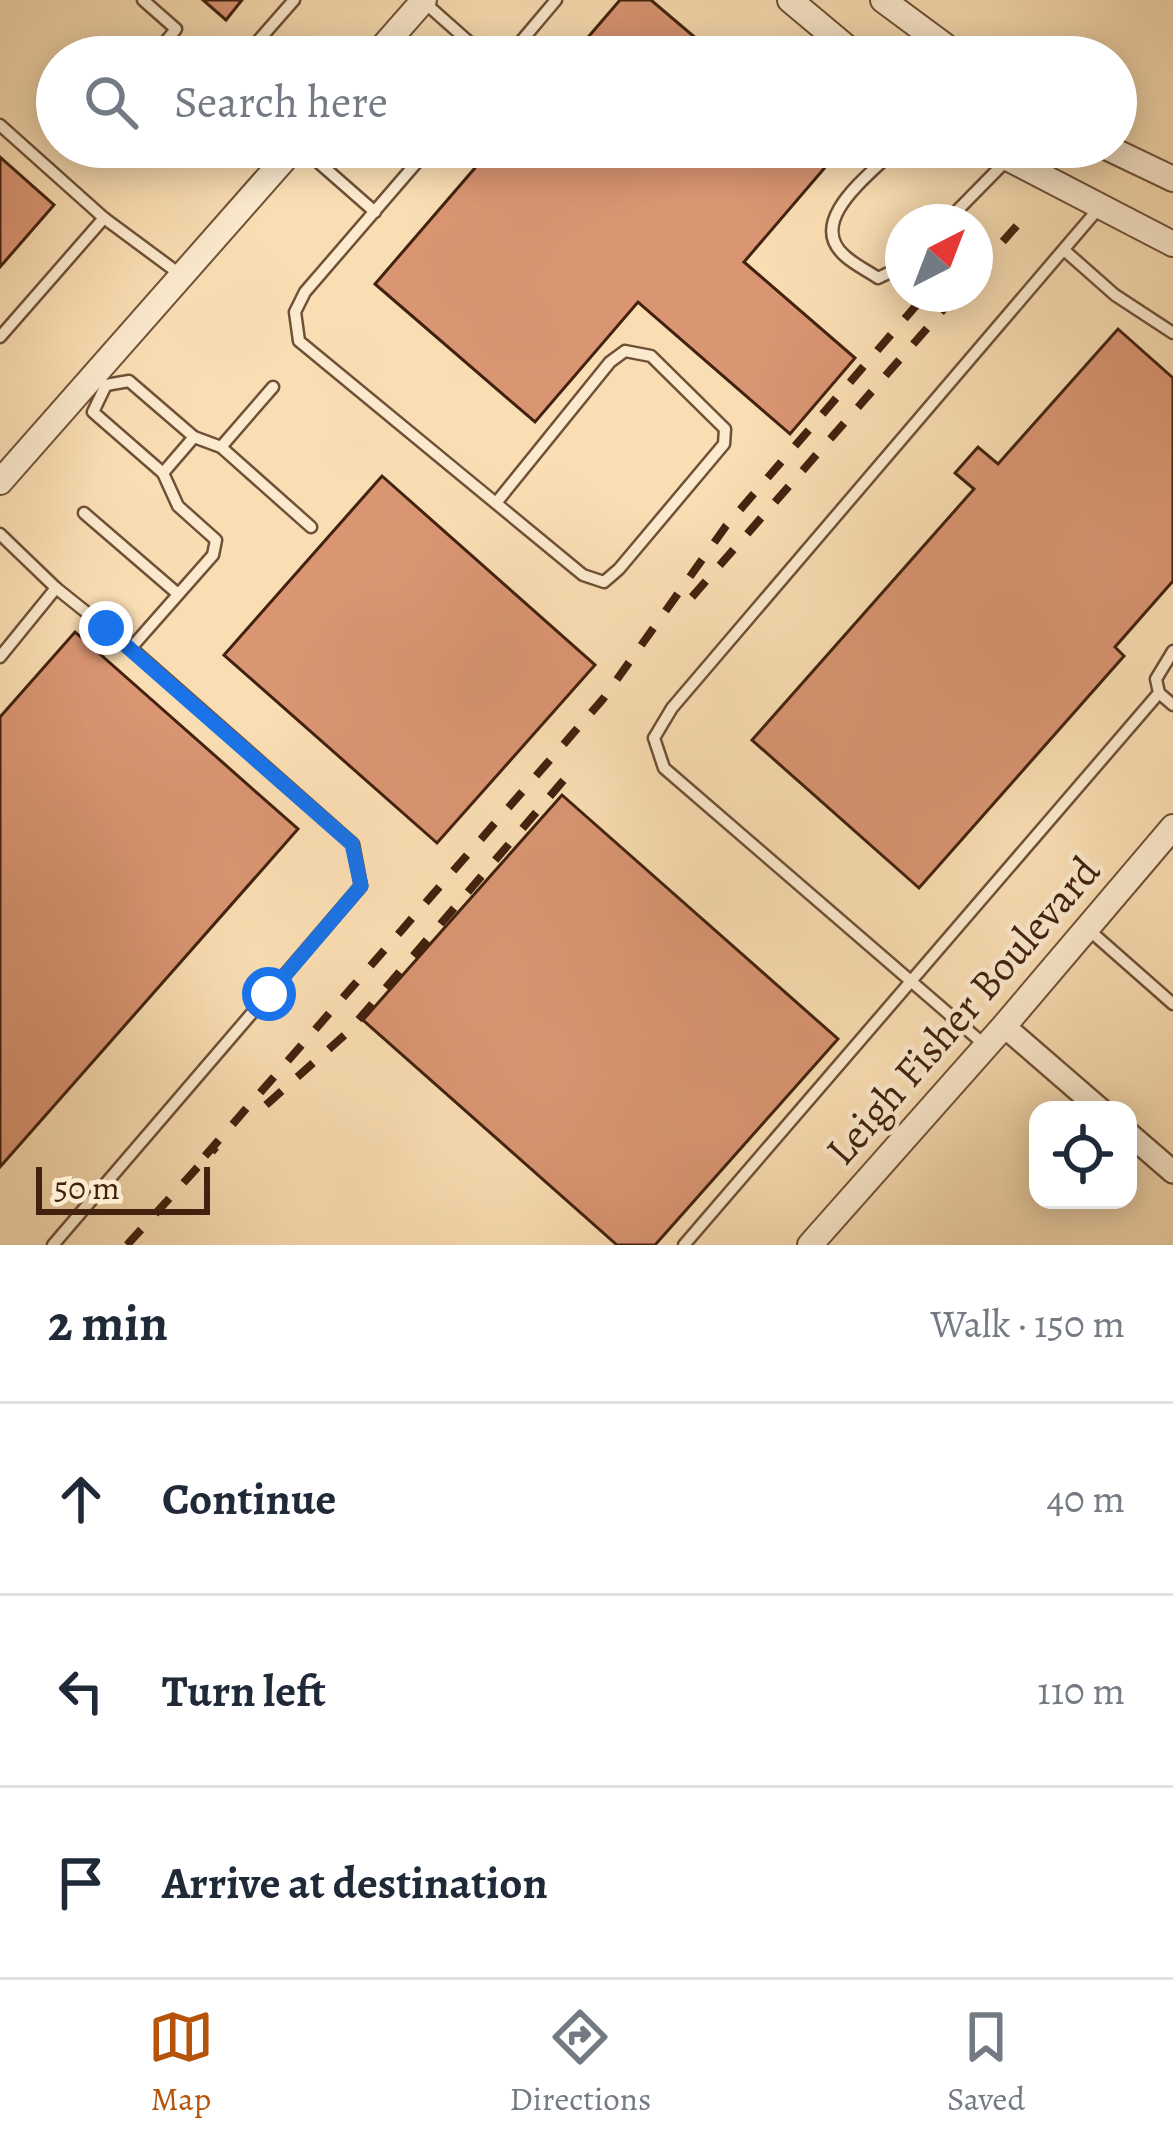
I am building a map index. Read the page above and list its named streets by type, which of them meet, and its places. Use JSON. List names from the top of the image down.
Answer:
{
  "streets": {
    "street": ["Leigh Fisher Boulevard"]
  },
  "scale_bar": "50 m",
  "north": "top right",
  "page": {
    "search": "Search here",
    "scale": "50 m",
    "heading": ["2 min", "Walk · 150 m"],
    "list": [
      ["Continue", "40 m"],
      ["Turn left", "110 m"],
      "Arrive at destination"
    ],
    "nav": ["Map", "Directions", "Saved"]
  }
}
